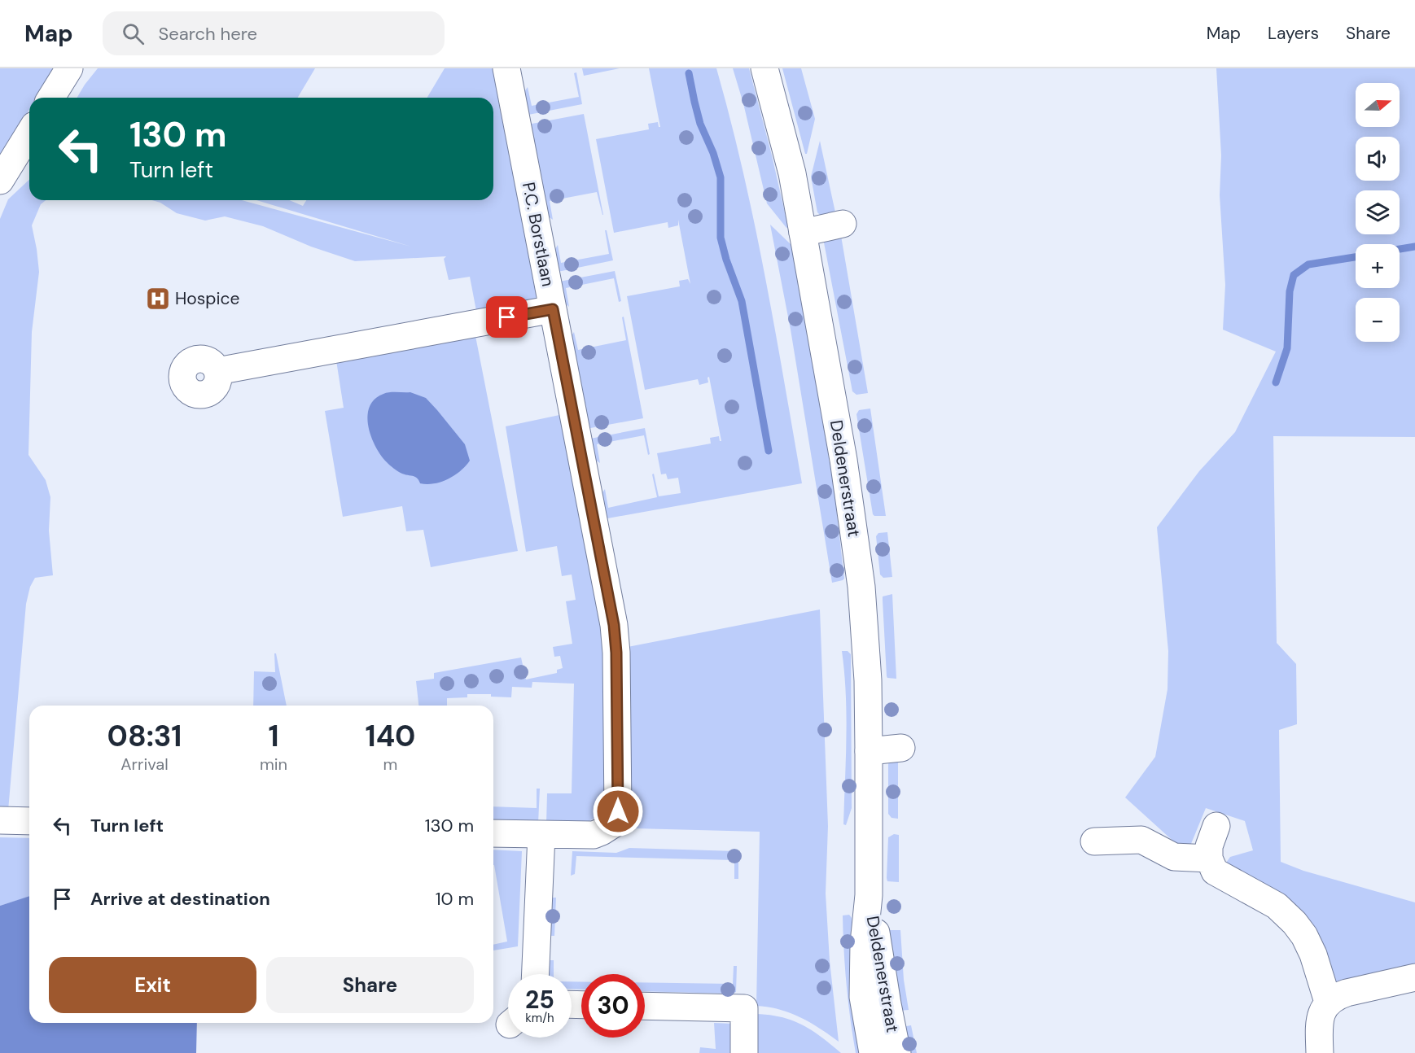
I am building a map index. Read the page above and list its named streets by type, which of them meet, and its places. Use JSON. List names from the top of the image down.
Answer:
{
  "streets": {
    "street": ["P.C. Borstlaan", "Deldenerstraat"]
  },
  "places": {
    "hospital": ["Hospice"]
  },
  "north": "right",
  "page": {
    "header": "Map",
    "search": "Search here",
    "nav": ["Map", "Layers", "Share"],
    "map_buttons": ["+", "−"],
    "turn": ["130 m", "Turn left"],
    "eta": [
      "08:31",
      "Arrival",
      "1",
      "min",
      "140",
      "m"
    ],
    "list": [
      {
        "name": "Turn left",
        "value": "130 m"
      },
      {
        "name": "Arrive at destination",
        "value": "10 m"
      }
    ],
    "buttons": ["Exit", "Share"],
    "speed": "25 km/h",
    "limit": "30"
  }
}
